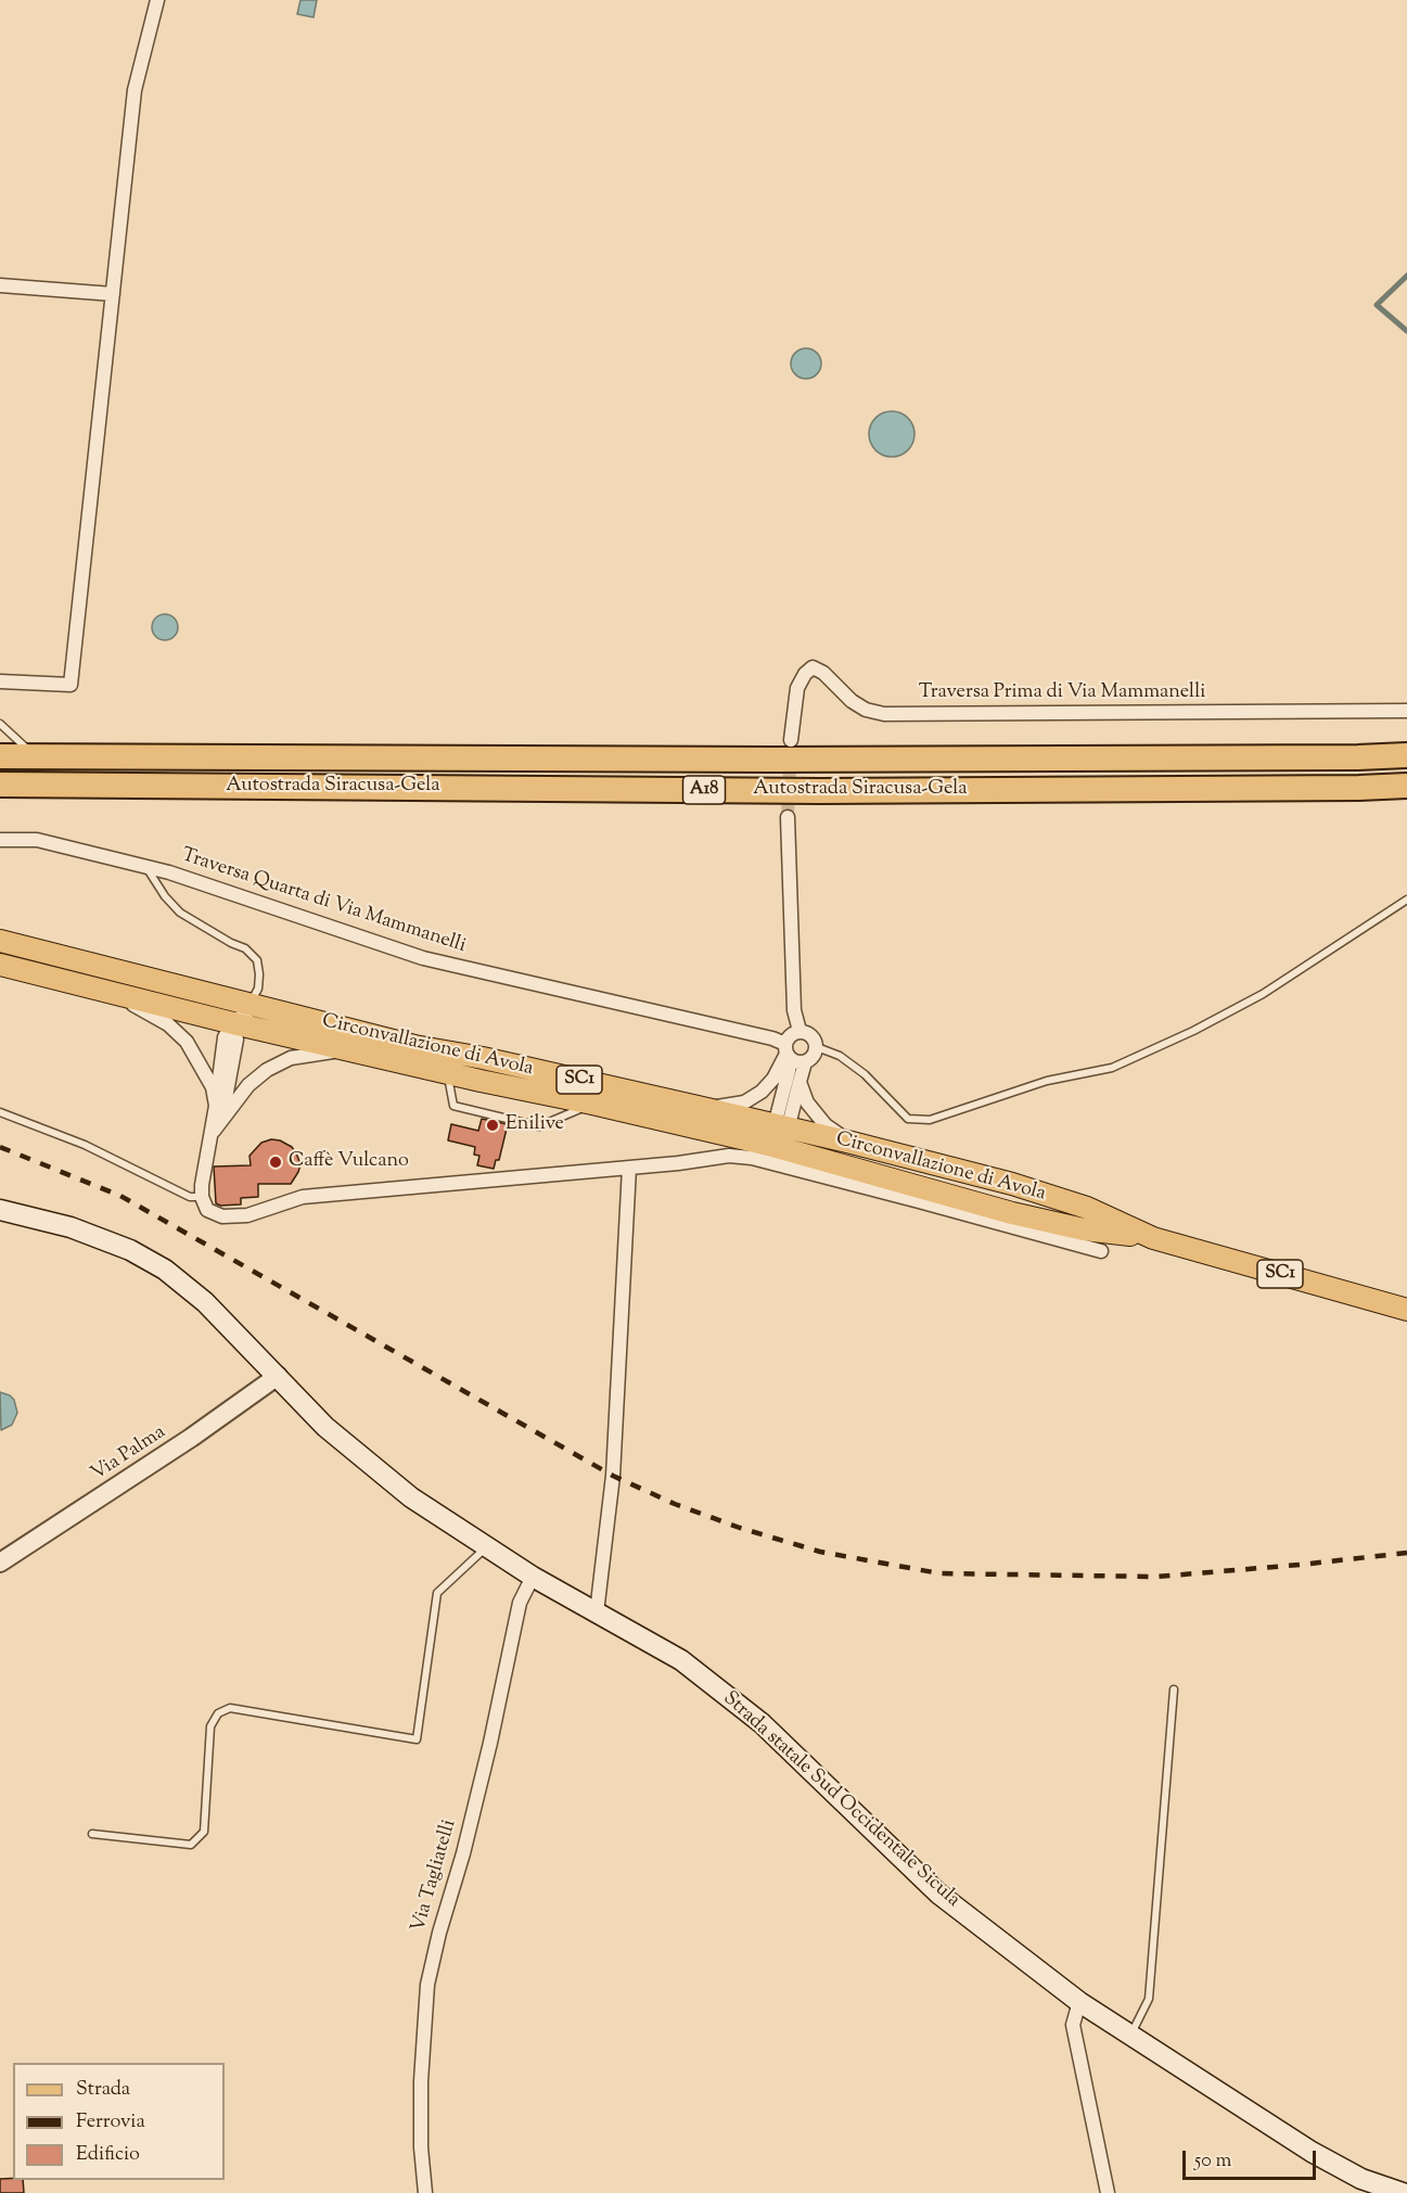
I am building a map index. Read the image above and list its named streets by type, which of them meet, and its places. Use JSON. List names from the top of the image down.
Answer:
{
  "streets": {
    "highway": ["Autostrada Siracusa-Gela", "A18"],
    "main road": ["Circonvallazione di Avola", "SC1", "Strada statale Sud Occidentale Sicula"],
    "street": [
      "Traversa Prima di Via Mammanelli",
      "Traversa Quarta di Via Mammanelli",
      "Via Palma",
      "Via Tagliatelli"
    ]
  },
  "crossings": [
    ["Via Palma", "Strada statale Sud Occidentale Sicula"],
    ["Strada statale Sud Occidentale Sicula", "Via Tagliatelli"]
  ],
  "places": ["Enilive", "Caffè Vulcano"],
  "legend": ["Strada", "Ferrovia", "Edificio"],
  "scale_bar": "50 m"
}
